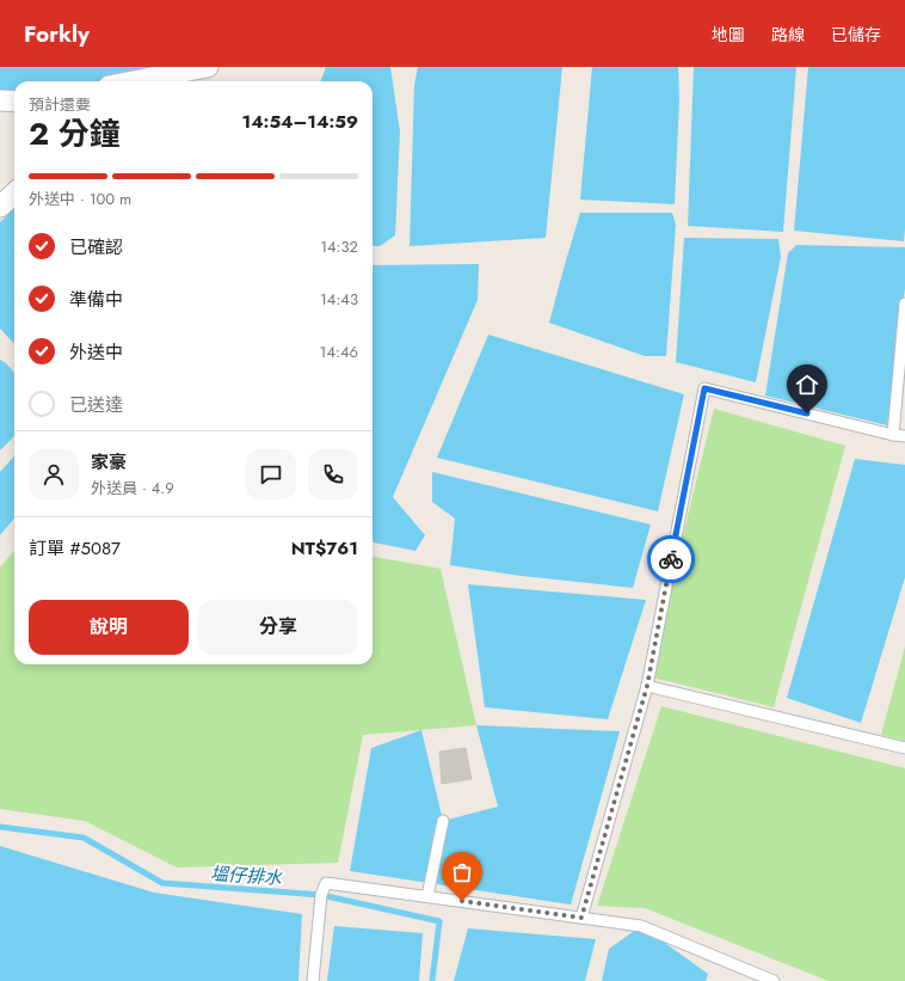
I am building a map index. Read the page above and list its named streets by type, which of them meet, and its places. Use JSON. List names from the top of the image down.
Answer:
{
  "water": ["塭仔排水"],
  "page": {
    "header": "Forkly",
    "nav": ["地圖", "路線", "已儲存"],
    "heading": ["2 分鐘", "預計還要", "14:54–14:59"],
    "panel": [
      "家豪",
      "外送員 · 4.9",
      "訂單 #5087",
      "NT$761"
    ],
    "bar": "外送中 · 100 m",
    "list": [
      ["已確認", "14:32"],
      ["準備中", "14:43"],
      ["外送中", "14:46"],
      "已送達"
    ],
    "buttons": ["說明", "分享"]
  }
}
